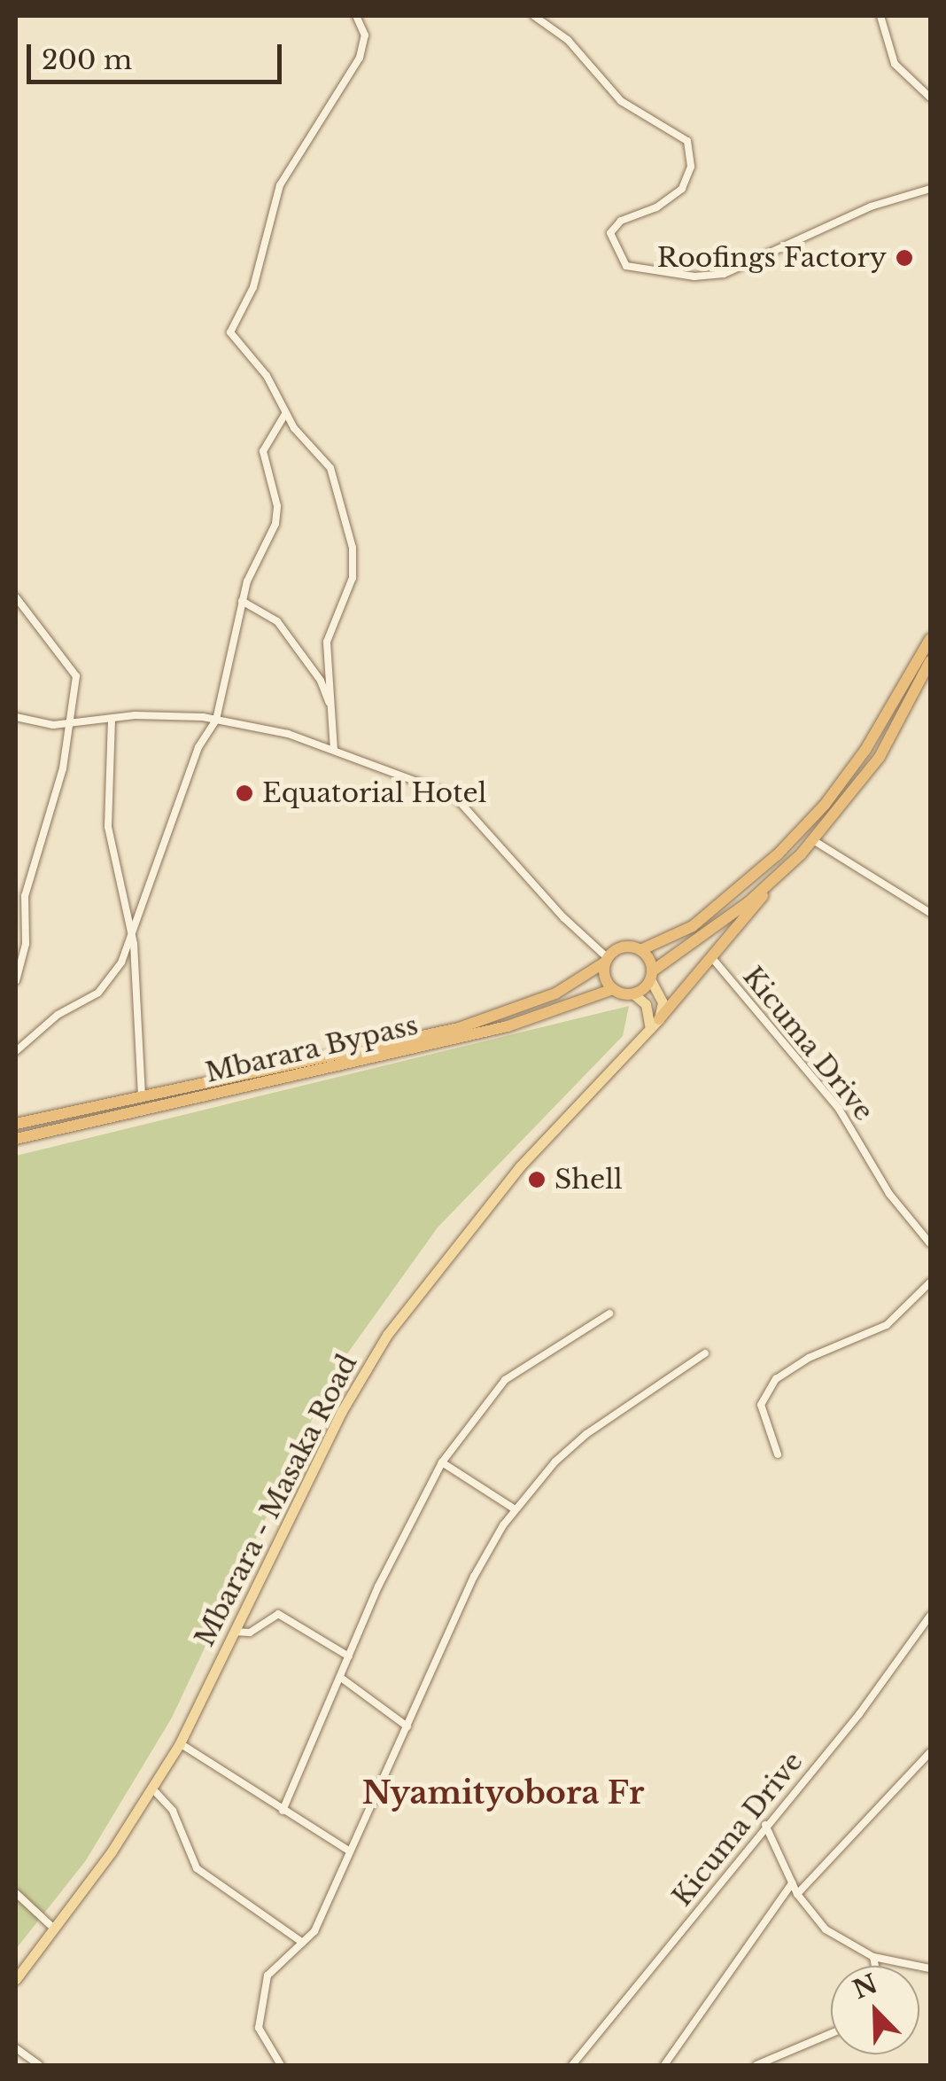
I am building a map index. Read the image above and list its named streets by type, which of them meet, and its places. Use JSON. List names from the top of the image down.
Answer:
{
  "streets": {
    "highway": ["Mbarara Bypass"],
    "main road": ["Mbarara - Masaka Road"],
    "street": ["Kicuma Drive"]
  },
  "districts": ["Nyamityobora Fr"],
  "places": ["Roofings Factory", "Equatorial Hotel", "Shell"],
  "scale_bar": "200 m",
  "north": "top left"
}
